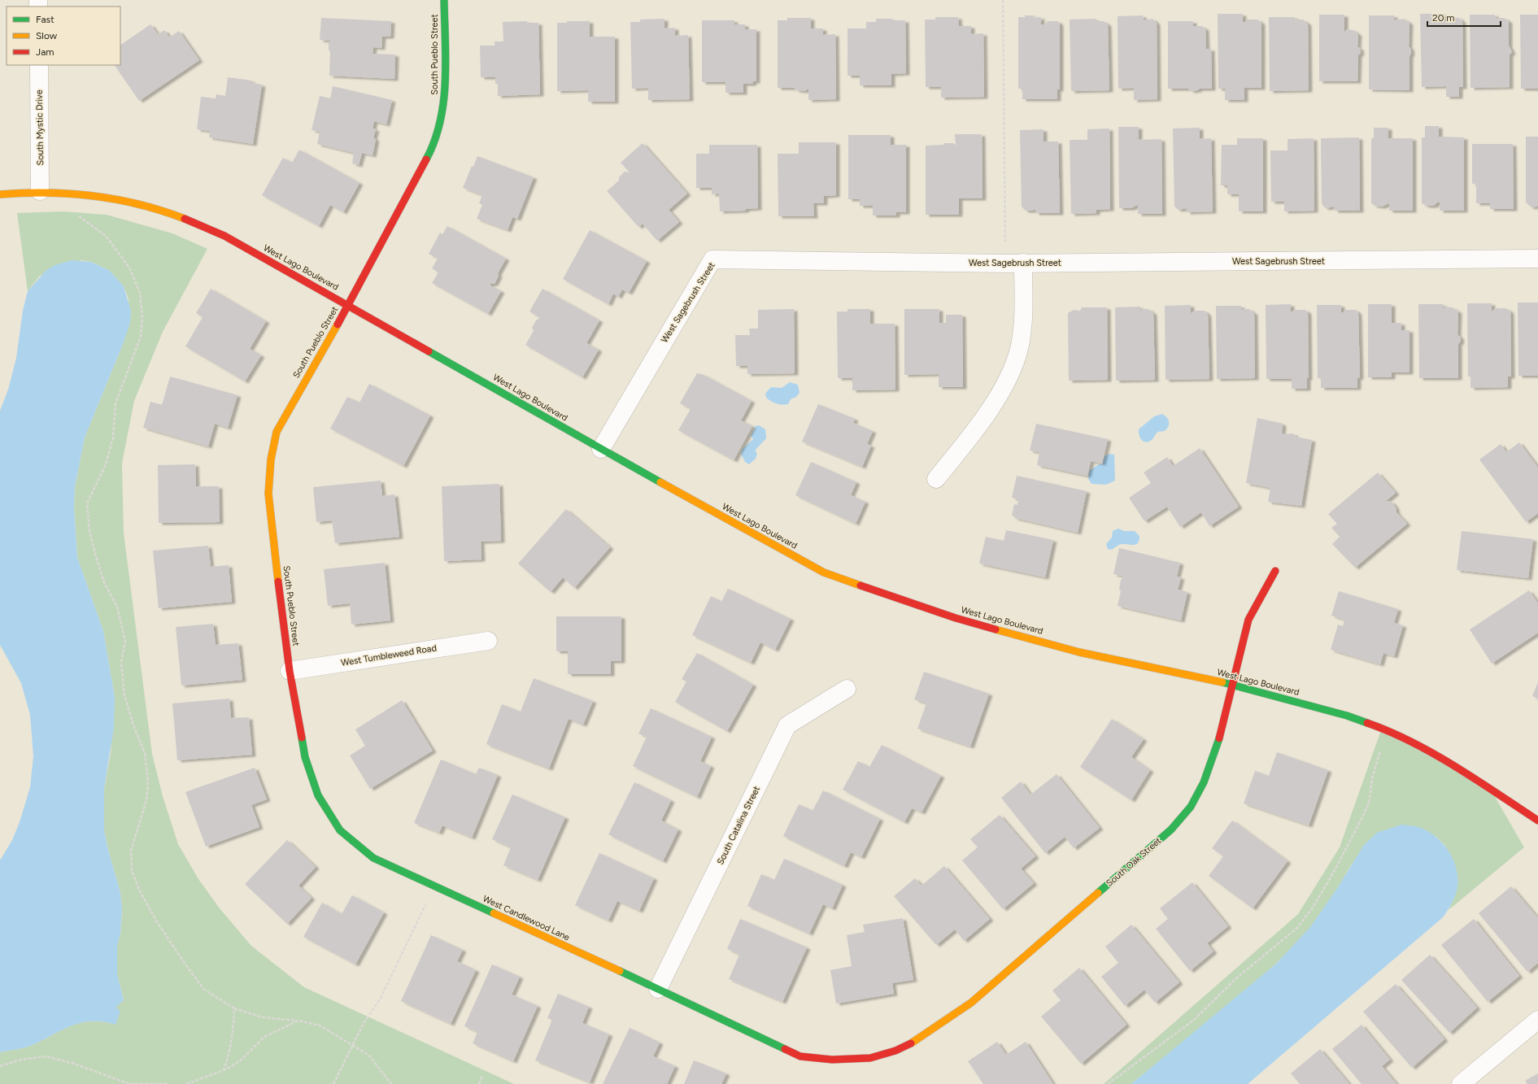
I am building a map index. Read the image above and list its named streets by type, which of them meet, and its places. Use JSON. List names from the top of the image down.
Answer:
{
  "streets": {
    "street": [
      "South Pueblo Street",
      "South Mystic Drive",
      "West Sagebrush Street",
      "West Lago Boulevard",
      "West Tumbleweed Road",
      "South Catalina Street",
      "South Oak Street",
      "West Candlewood Lane"
    ]
  },
  "crossings": [
    ["South Pueblo Street", "West Lago Boulevard"],
    ["South Pueblo Street", "West Tumbleweed Road"],
    ["South Pueblo Street", "West Candlewood Lane"],
    ["South Mystic Drive", "West Lago Boulevard"],
    ["West Sagebrush Street", "West Lago Boulevard"],
    ["West Lago Boulevard", "South Oak Street"],
    ["West Tumbleweed Road", "West Candlewood Lane"],
    ["South Catalina Street", "West Candlewood Lane"],
    ["South Oak Street", "West Candlewood Lane"]
  ],
  "legend": ["Fast", "Slow", "Jam"],
  "scale_bar": "20 m"
}
